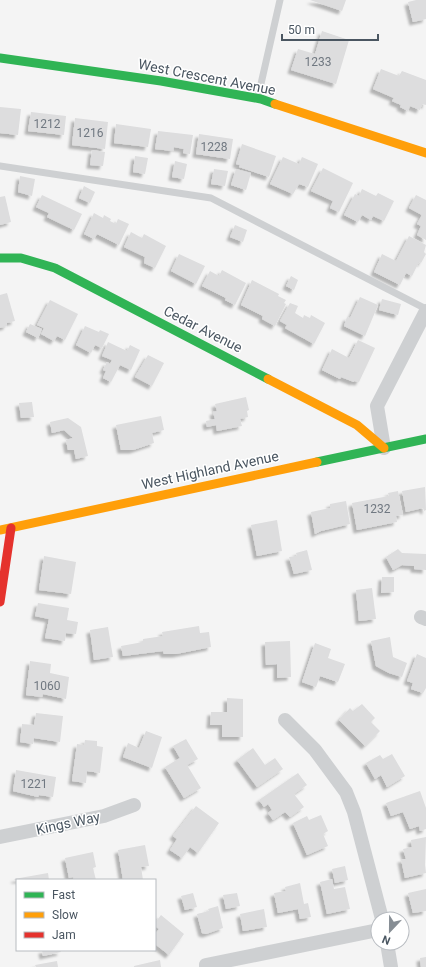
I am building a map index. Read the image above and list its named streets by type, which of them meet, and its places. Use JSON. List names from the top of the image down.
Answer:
{
  "streets": {
    "street": [
      "West Crescent Avenue",
      "Cedar Avenue",
      "West Highland Avenue",
      "Kings Way"
    ]
  },
  "crossings": [
    ["Cedar Avenue", "West Highland Avenue"]
  ],
  "house_numbers": [
    "1233",
    "1212",
    "1216",
    "1228",
    "1232",
    "1060",
    "1221"
  ],
  "legend": ["Fast", "Slow", "Jam"],
  "scale_bar": "50 m",
  "north": "bottom"
}
